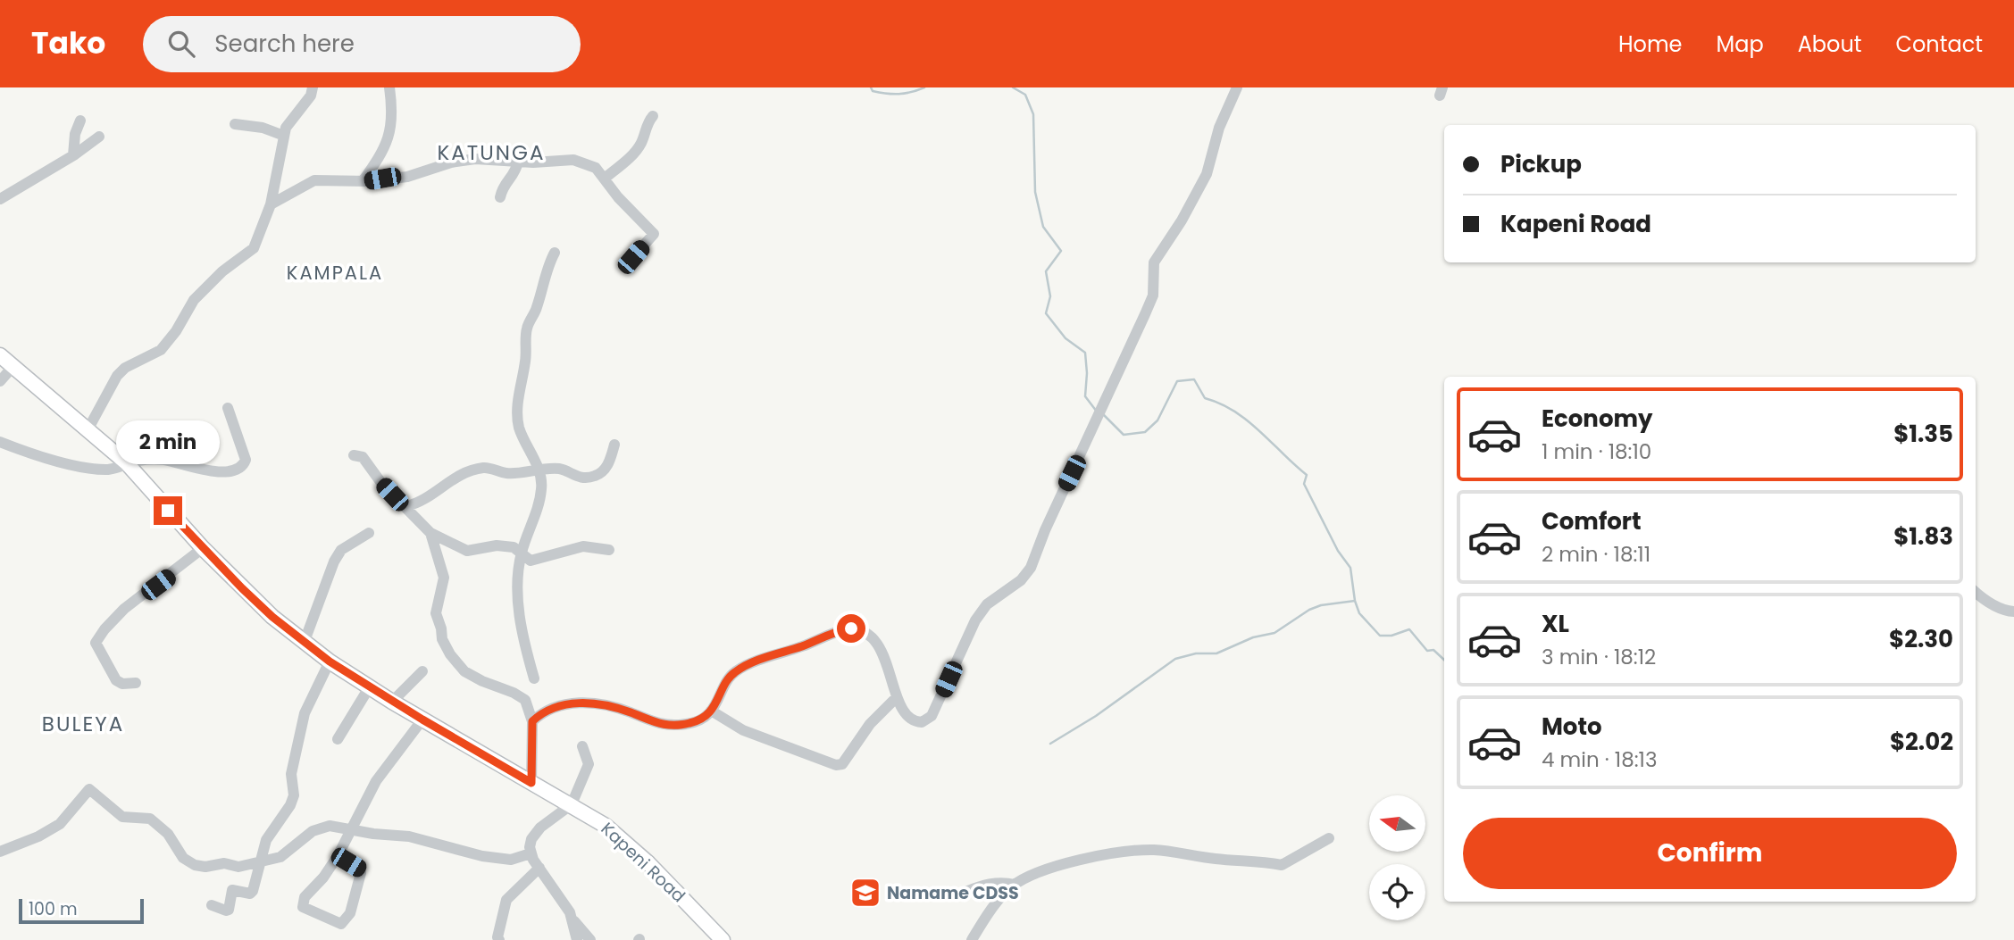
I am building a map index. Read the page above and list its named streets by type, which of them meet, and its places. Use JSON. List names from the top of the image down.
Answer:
{
  "streets": {
    "main road": ["Kapeni Road"]
  },
  "districts": ["KATUNGA", "KAMPALA", "BULEYA"],
  "places": {
    "school or university": ["Namame CDSS"]
  },
  "scale_bar": "100 m",
  "north": "left",
  "page": {
    "header": "Tako",
    "search": "Search here",
    "nav": [
      "Home",
      "Map",
      "About",
      "Contact"
    ],
    "banner": ["Pickup", "Kapeni Road"],
    "list": [
      {
        "name": "Economy",
        "note": "1 min · 18:10",
        "value": "$1.35"
      },
      {
        "name": "Comfort",
        "note": "2 min · 18:11",
        "value": "$1.83"
      },
      {
        "name": "XL",
        "note": "3 min · 18:12",
        "value": "$2.30"
      },
      {
        "name": "Moto",
        "note": "4 min · 18:13",
        "value": "$2.02"
      }
    ],
    "bubble": "2 min",
    "buttons": "Confirm",
    "scale": "100 m"
  }
}
